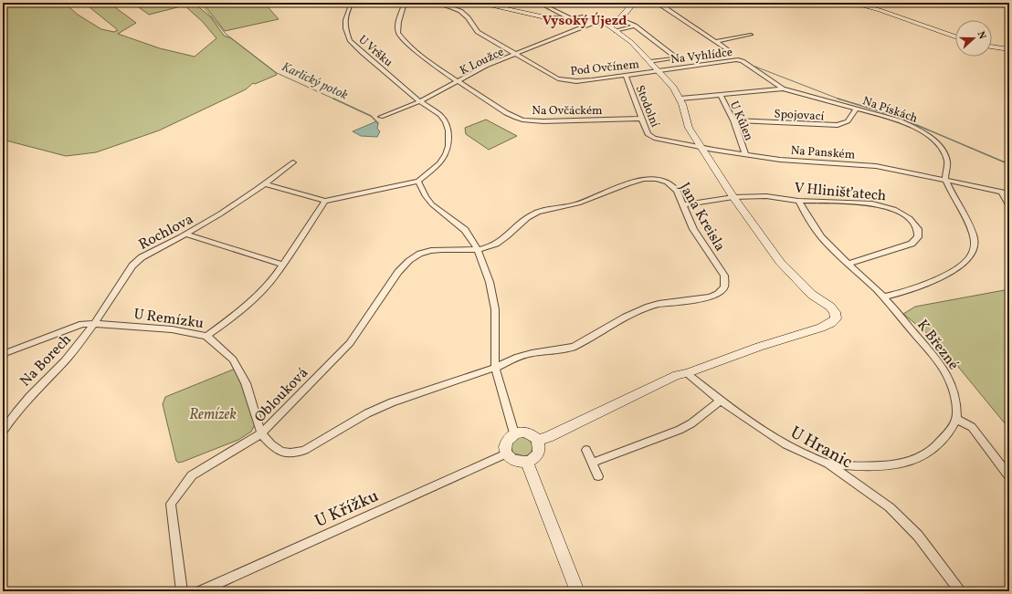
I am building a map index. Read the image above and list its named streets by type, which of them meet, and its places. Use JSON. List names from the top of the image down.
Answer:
{
  "streets": {
    "street": [
      "U Vršku",
      "Na Vyhlídce",
      "K Loužce",
      "Pod Ovčínem",
      "Stodolní",
      "Na Pískách",
      "Na Ovčáckém",
      "Spojovací",
      "U Kůlen",
      "Na Panském",
      "V Hlinišťatech",
      "Jana Kreisla",
      "Rochlova",
      "U Remízku",
      "K Březné",
      "Na Borech",
      "Oblouková",
      "U Hranic",
      "U Křížku"
    ]
  },
  "crossings": [
    ["U Vršku", "K Loužce"],
    ["Na Vyhlídce", "Pod Ovčínem"],
    ["Na Vyhlídce", "Na Pískách"],
    ["K Loužce", "Pod Ovčínem"],
    ["K Loužce", "Na Ovčáckém"],
    ["Pod Ovčínem", "Stodolní"],
    ["Stodolní", "Na Ovčáckém"],
    ["Stodolní", "Na Panském"],
    ["Na Pískách", "Spojovací"],
    ["Na Pískách", "U Kůlen"],
    ["Na Pískách", "Na Panském"],
    ["Spojovací", "U Kůlen"],
    ["U Kůlen", "Na Panském"],
    ["V Hlinišťatech", "Jana Kreisla"],
    ["V Hlinišťatech", "K Březné"],
    ["Jana Kreisla", "Oblouková"],
    ["Rochlova", "U Remízku"],
    ["Rochlova", "Na Borech"],
    ["U Remízku", "Na Borech"],
    ["U Remízku", "Oblouková"]
  ],
  "districts": ["Vysoký Újezd"],
  "water": ["Karlický potok"],
  "parks": ["Remízek"],
  "north": "right"
}
